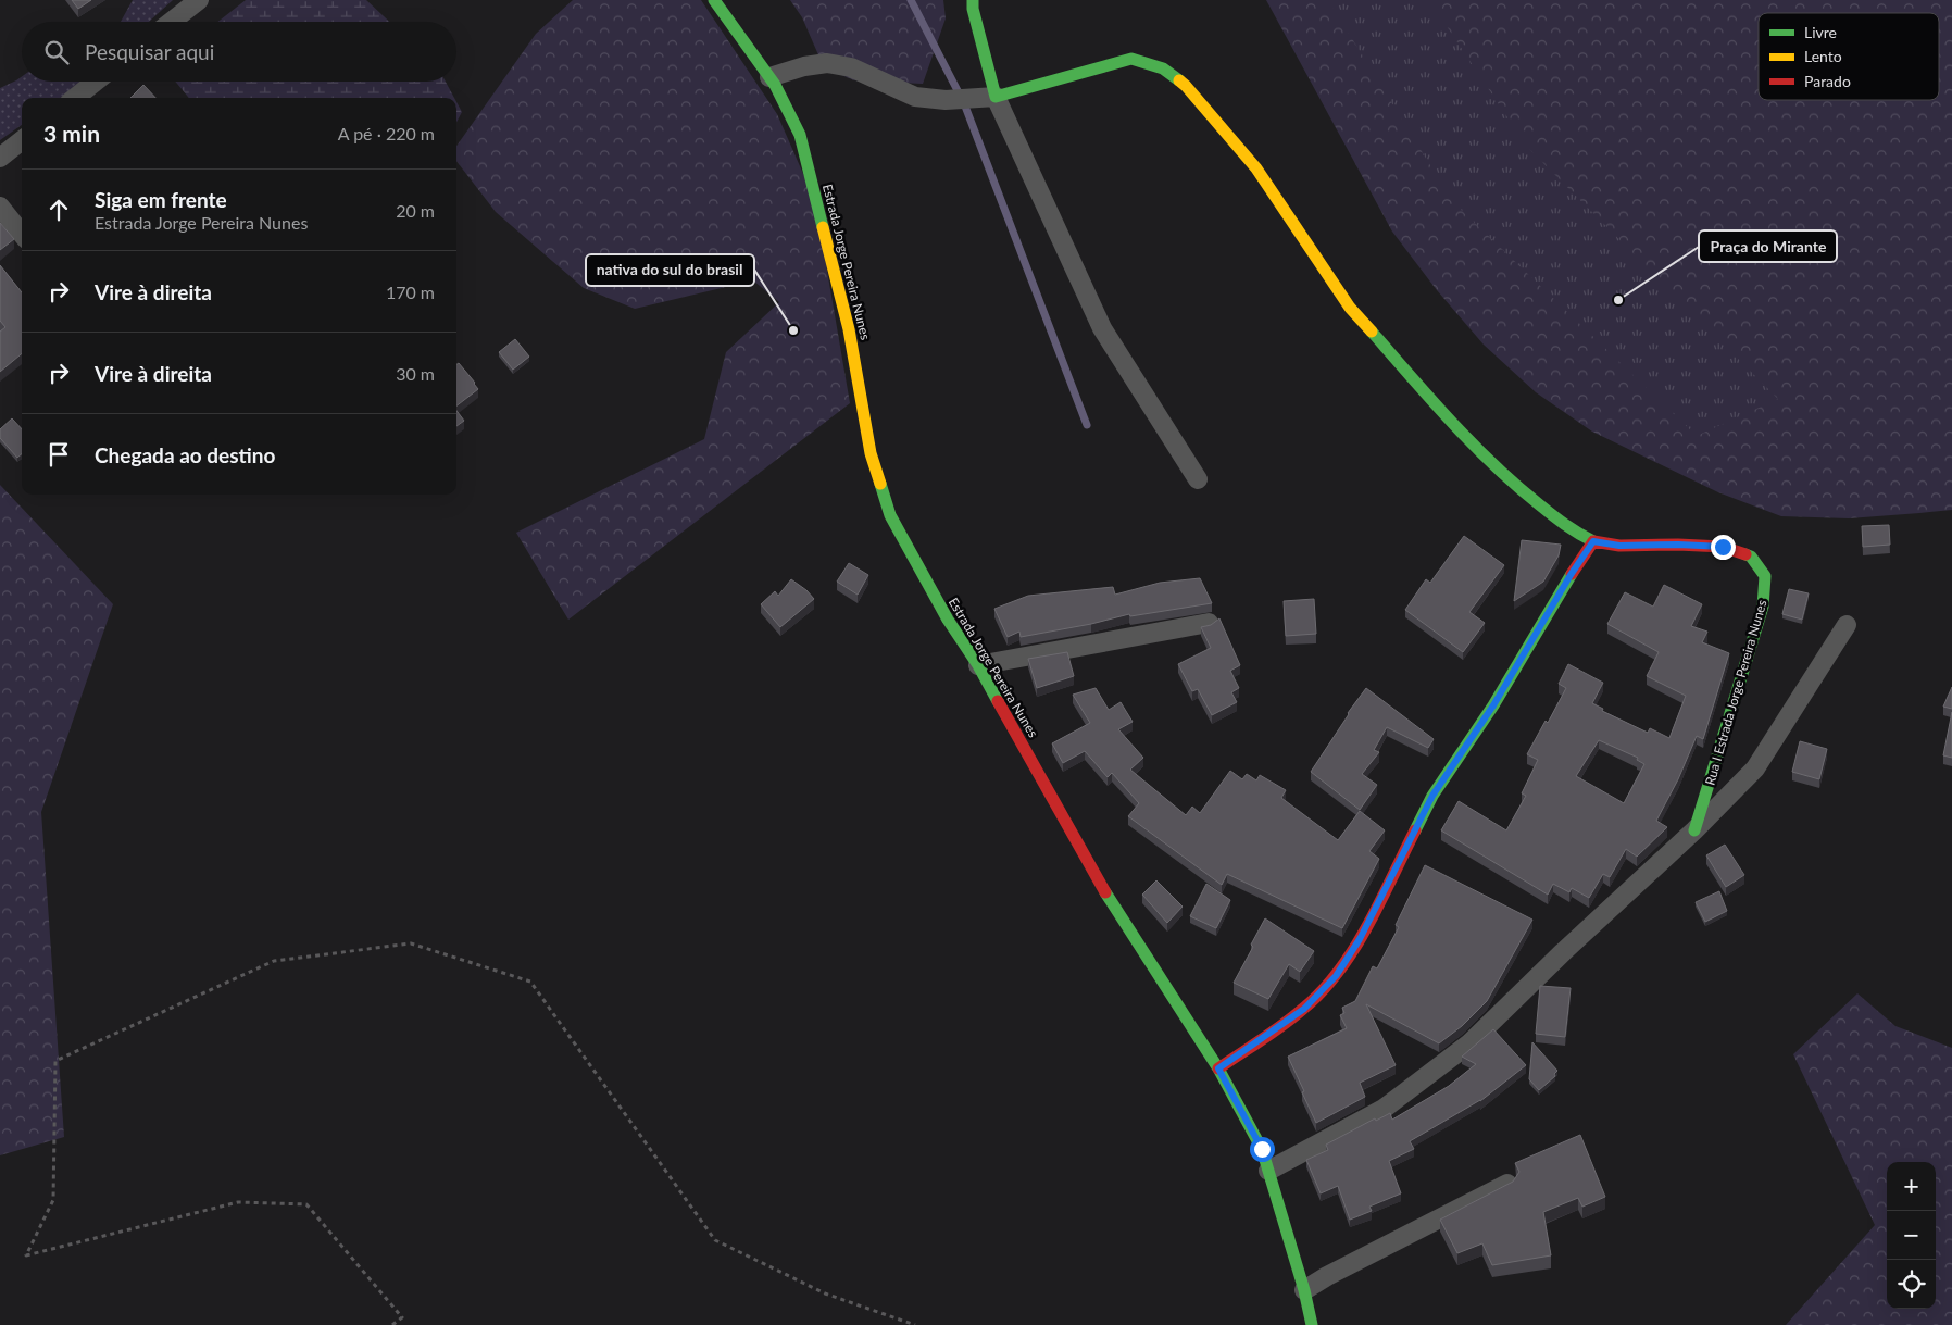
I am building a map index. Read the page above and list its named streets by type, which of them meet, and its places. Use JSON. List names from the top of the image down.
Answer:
{
  "streets": {
    "street": ["Estrada Jorge Pereira Nunes", "Rua I Estrada Jorge Pereira Nunes"]
  },
  "crossings": [
    ["Estrada Jorge Pereira Nunes", "Rua I Estrada Jorge Pereira Nunes"]
  ],
  "places": ["Praça do Mirante", "nativa do sul do brasil"],
  "legend": ["Livre", "Lento", "Parado"],
  "page": {
    "search": "Pesquisar aqui",
    "heading": ["3 min", "A pé · 220 m"],
    "list": [
      ["Siga em frente", "Estrada Jorge Pereira Nunes", "20 m"],
      ["Vire à direita", "170 m"],
      ["Vire à direita", "30 m"],
      "Chegada ao destino"
    ],
    "map_buttons": ["+", "−"]
  }
}
